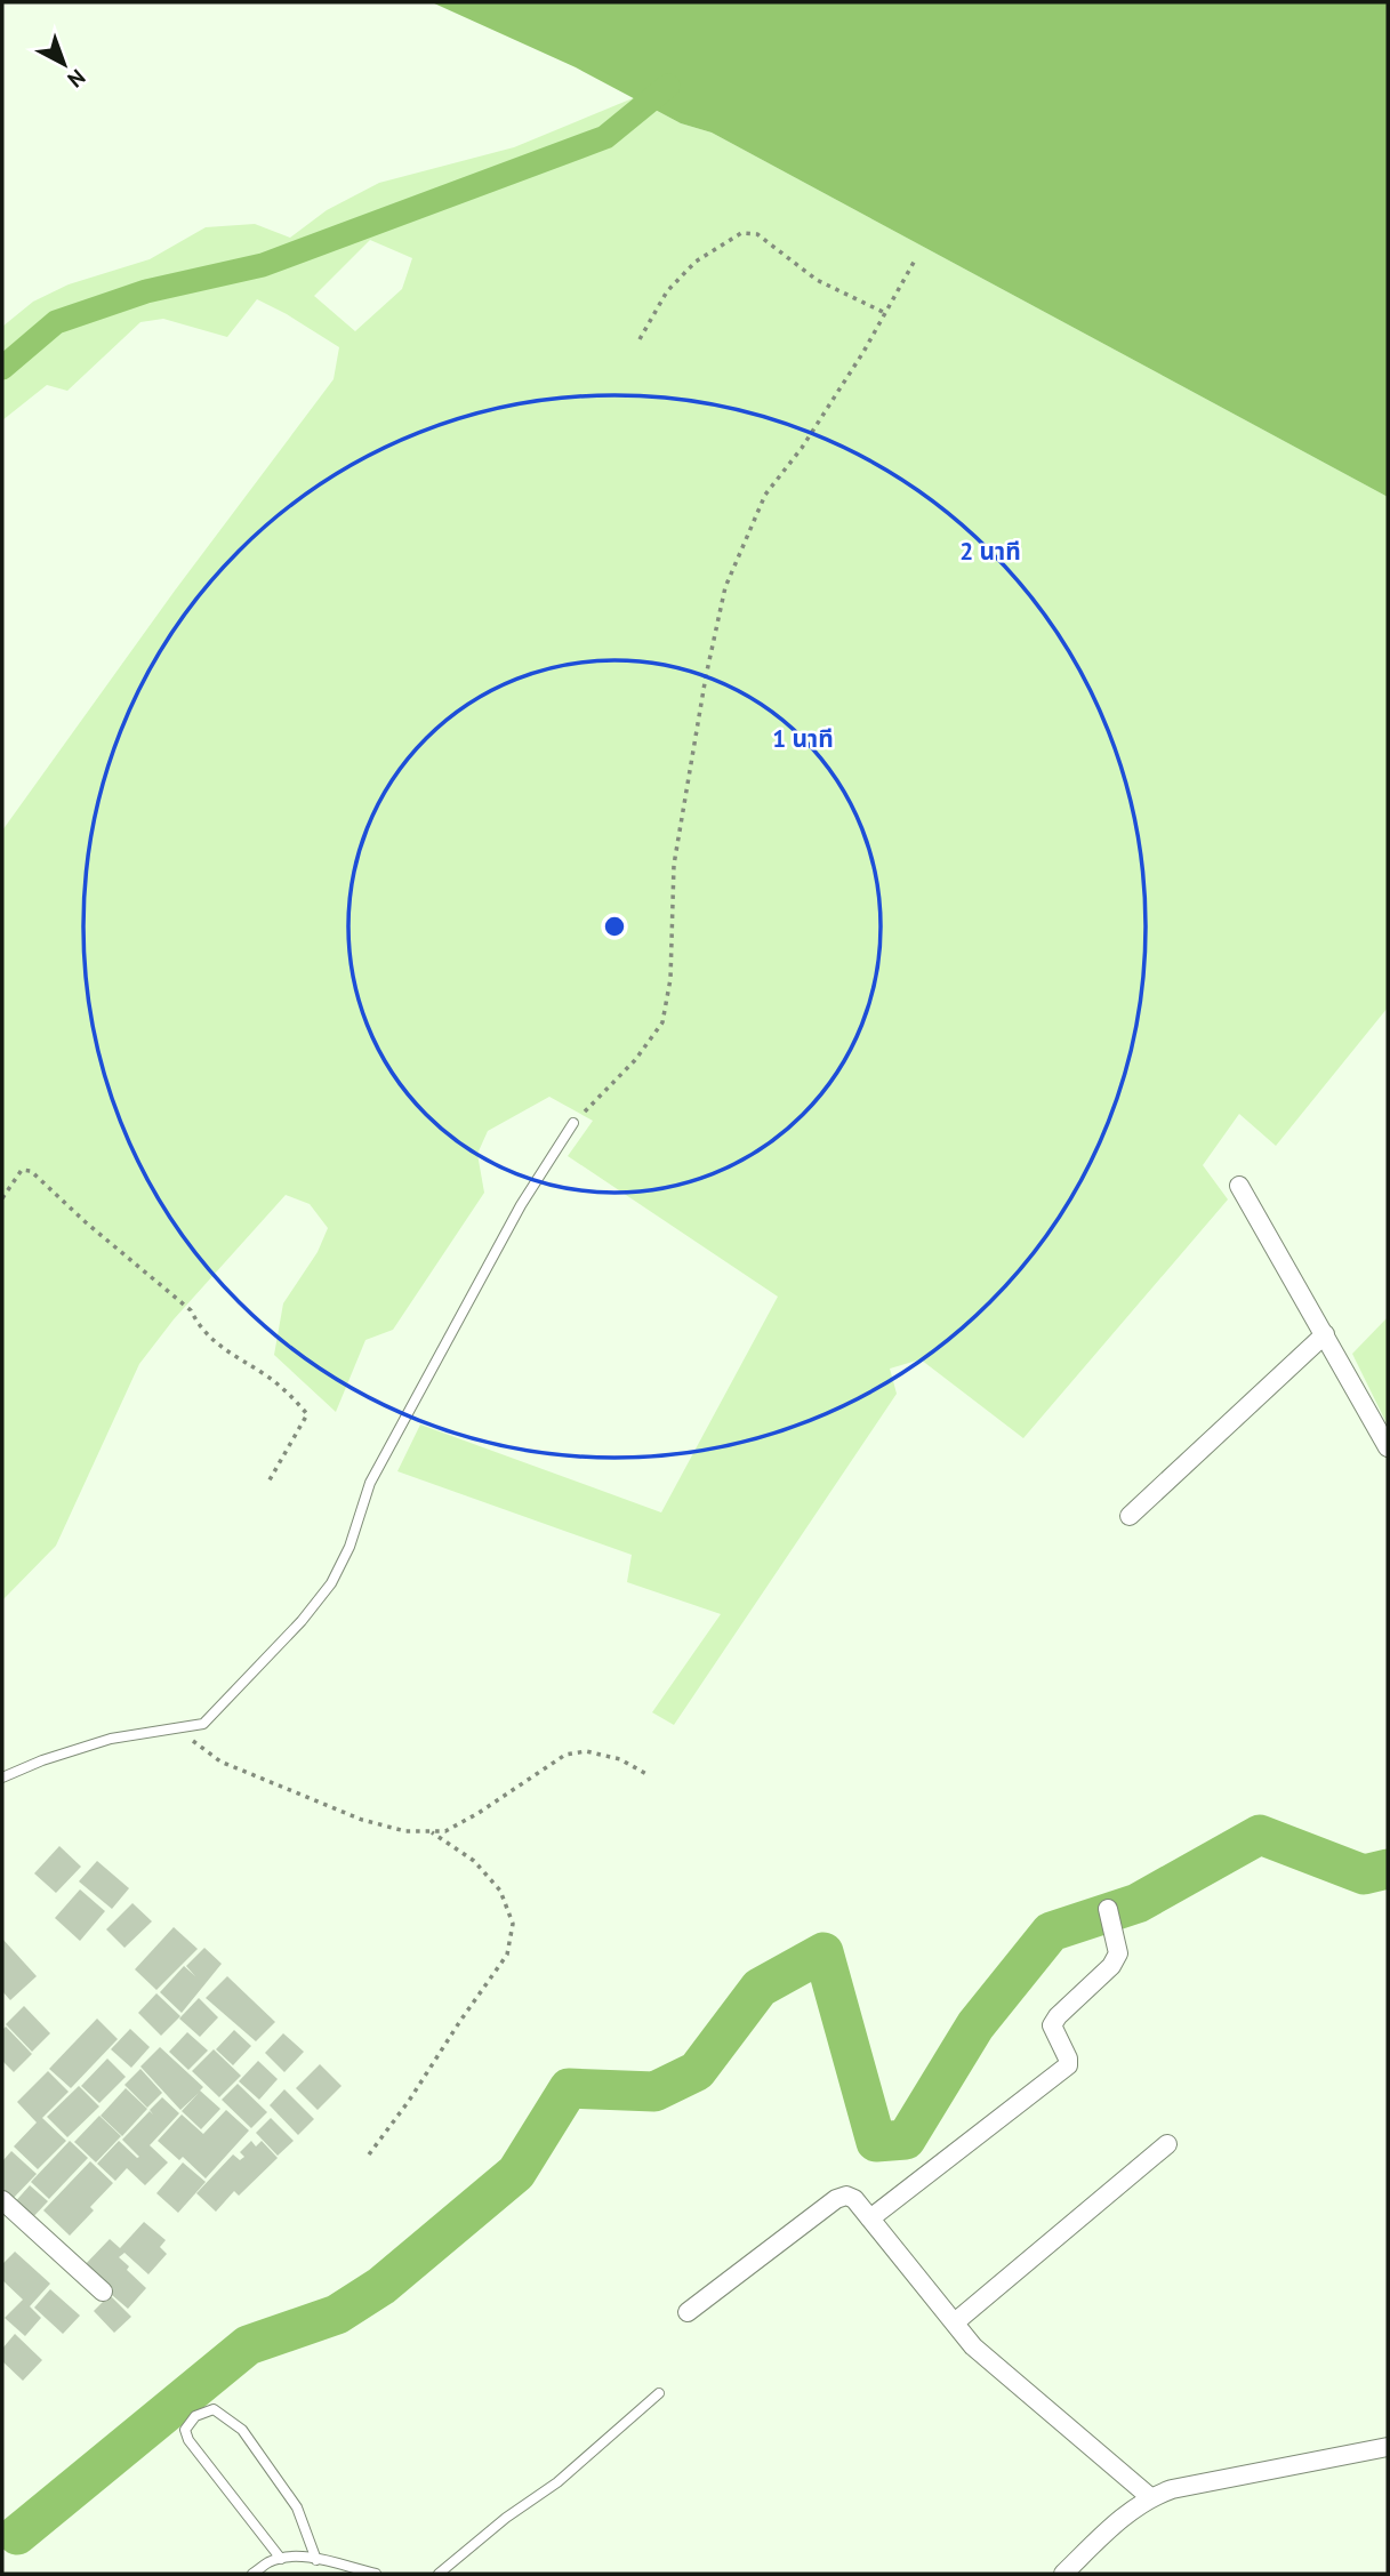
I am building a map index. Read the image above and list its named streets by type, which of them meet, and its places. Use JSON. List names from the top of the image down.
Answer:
{
  "north": "bottom right",
  "rings": ["2 นาที", "1 นาที"]
}
